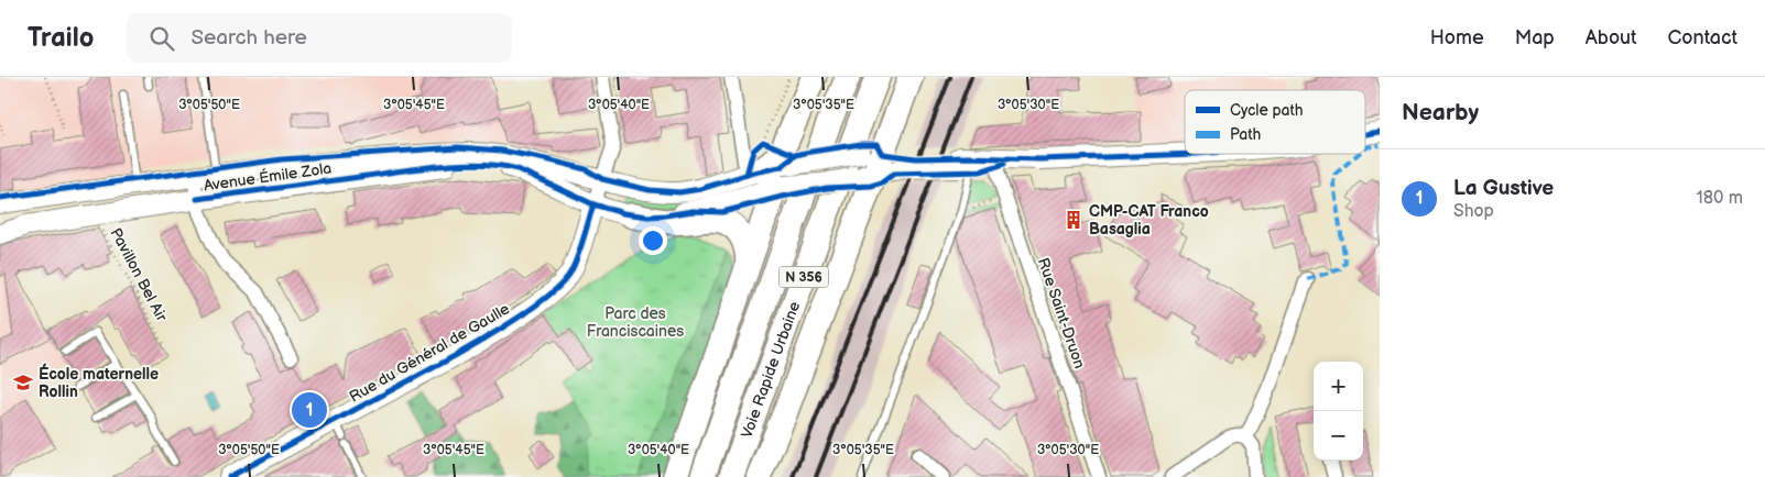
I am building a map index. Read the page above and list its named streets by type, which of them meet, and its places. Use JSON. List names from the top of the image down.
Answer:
{
  "streets": {
    "highway": ["N 356", "Voie Rapide Urbaine"],
    "main road": ["Avenue Émile Zola", "Rue du Général de Gaulle"],
    "street": ["Rue Saint-Druon"],
    "path": ["Pavillon Bel Air"]
  },
  "crossings": [
    ["Avenue Émile Zola", "Pavillon Bel Air"],
    ["Avenue Émile Zola", "Rue du Général de Gaulle"]
  ],
  "parks": ["Parc des Franciscaines"],
  "places": {
    "building": ["CMP-CAT Franco Basaglia"],
    "school or university": ["École maternelle Rollin"]
  },
  "legend": ["Cycle path", "Path"],
  "page": {
    "header": "Trailo",
    "search": "Search here",
    "nav": [
      "Home",
      "Map",
      "About",
      "Contact"
    ],
    "heading": "Nearby",
    "list": [
      {
        "mark": "1",
        "name": "La Gustive",
        "note": "Shop",
        "value": "180 m"
      }
    ],
    "map_buttons": ["+", "−"],
    "pins": "1"
  },
  "coordinates": [
    "3°05'50\"E",
    "3°05'45\"E",
    "3°05'40\"E",
    "3°05'35\"E",
    "3°05'30\"E"
  ]
}
